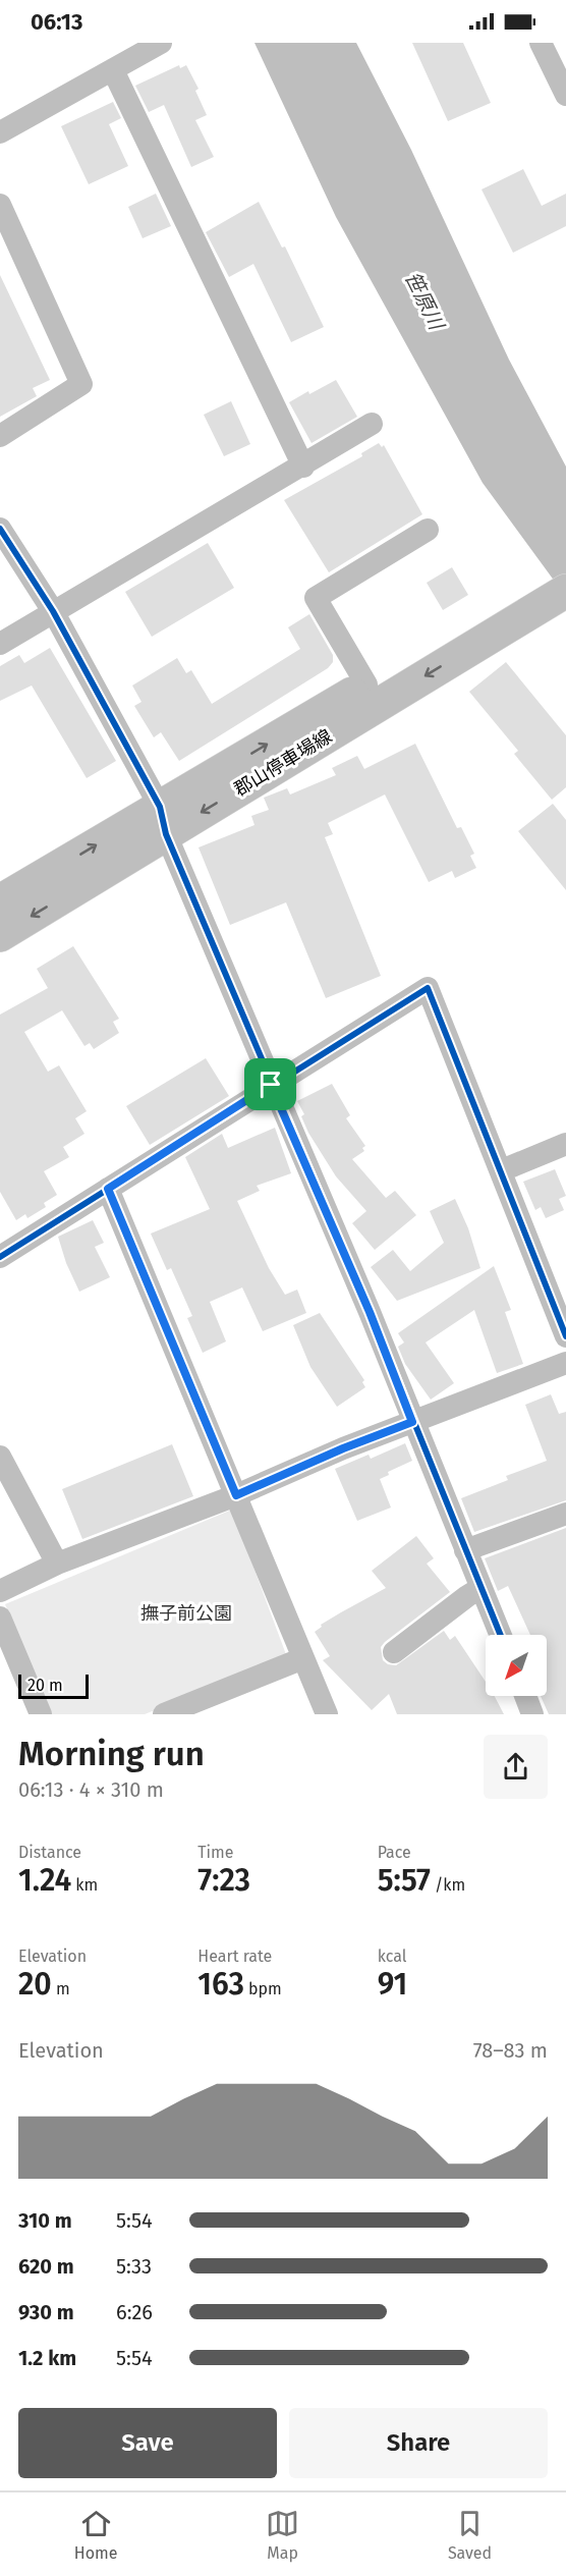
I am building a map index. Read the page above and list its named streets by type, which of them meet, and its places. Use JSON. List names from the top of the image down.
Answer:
{
  "streets": {
    "main road": ["郡山停車場線"]
  },
  "water": ["笹原川"],
  "parks": ["撫子前公園"],
  "scale_bar": "20 m",
  "north": "bottom left",
  "page": {
    "status": "06:13",
    "scale": "20 m",
    "heading": ["Morning run", "06:13 · 4 × 310 m"],
    "stats": [
      ["Distance", "1.24 km"],
      ["Time", "7:23"],
      ["Pace", "5:57 /km"],
      ["Elevation", "20 m"],
      ["Heart rate", "163 bpm"],
      ["kcal", "91"]
    ],
    "chart": ["Elevation", "78–83 m"],
    "list": [
      {
        "name": "310 m",
        "note": "5:54"
      },
      {
        "name": "620 m",
        "note": "5:33"
      },
      {
        "name": "930 m",
        "note": "6:26"
      },
      {
        "name": "1.2 km",
        "note": "5:54"
      }
    ],
    "buttons": ["Save", "Share"],
    "tabs": ["Home", "Map", "Saved"]
  }
}
